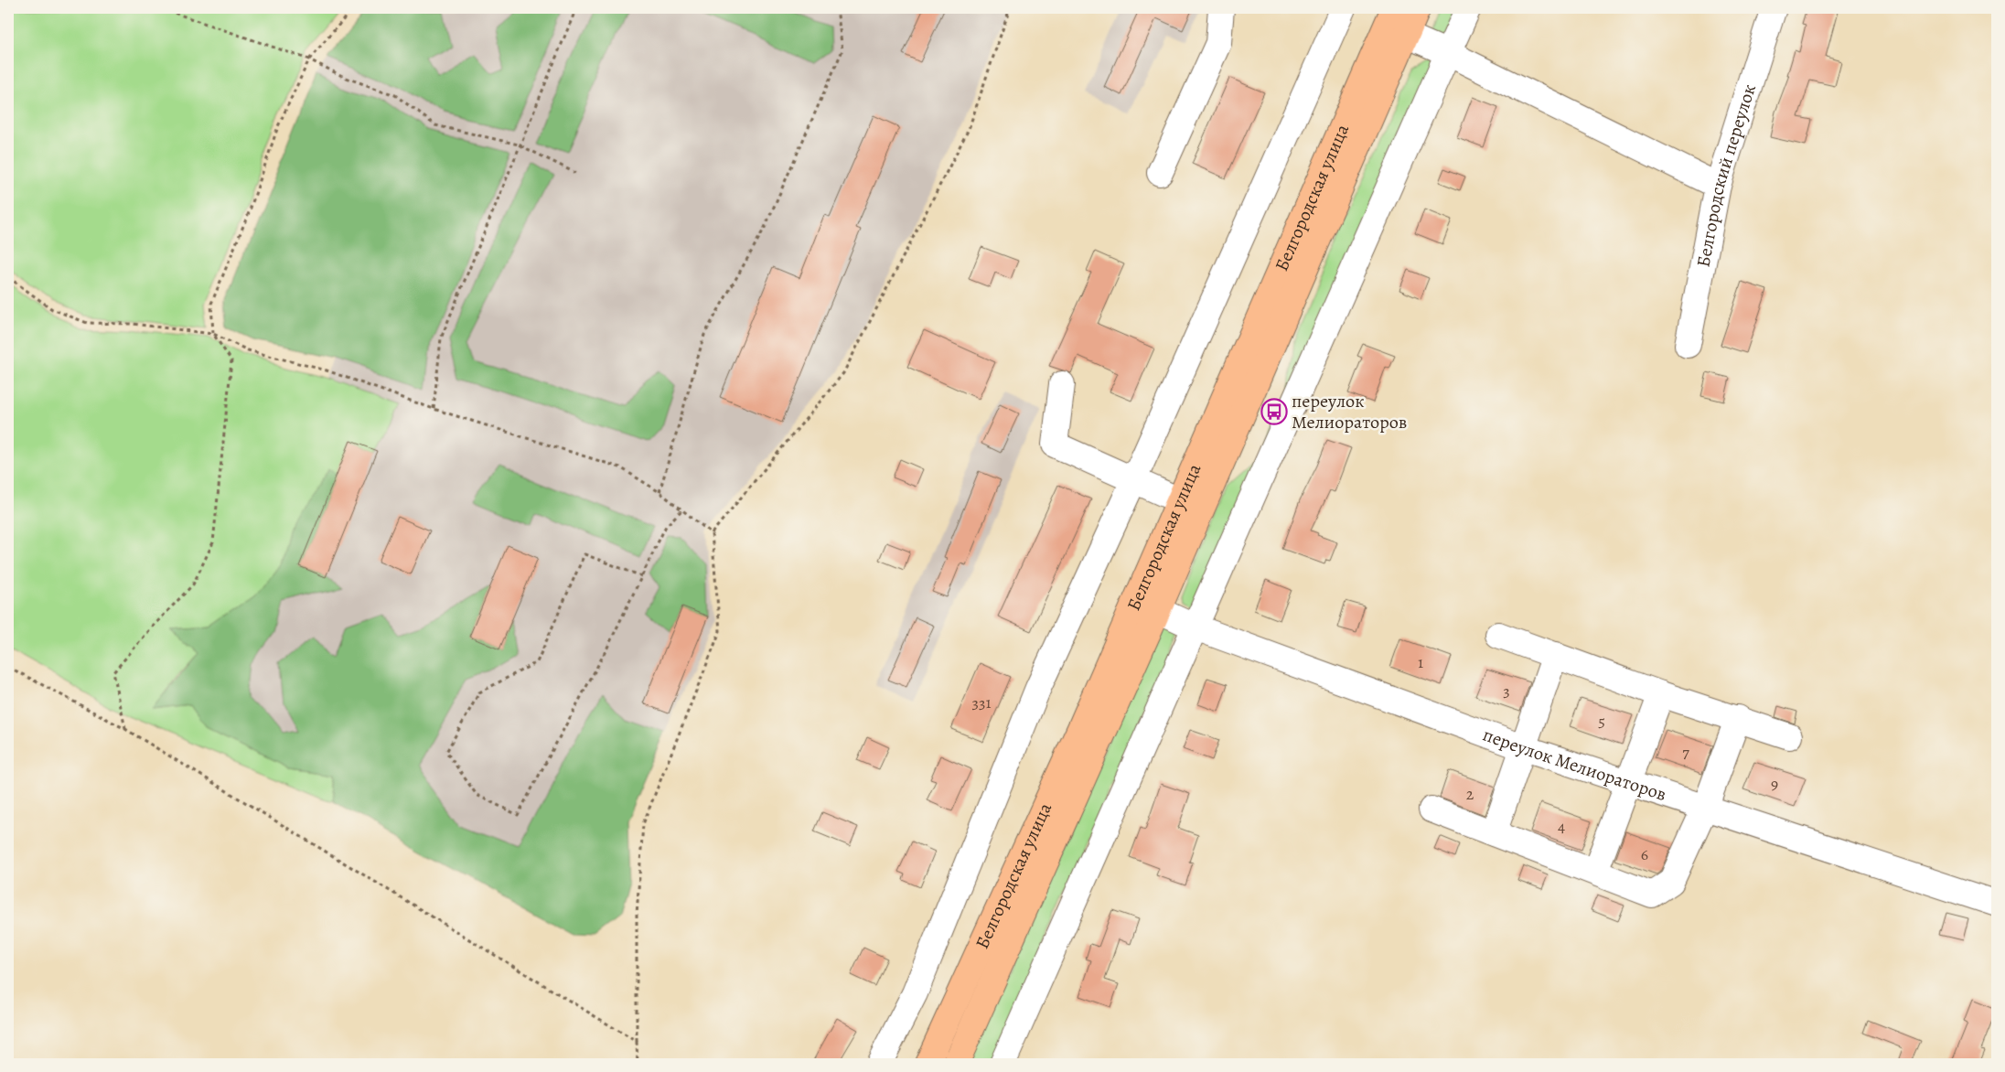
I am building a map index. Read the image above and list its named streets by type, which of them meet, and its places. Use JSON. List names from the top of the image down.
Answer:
{
  "streets": {
    "main road": ["Белгородская улица"],
    "street": ["Белгородский переулок", "переулок Мелиораторов"]
  },
  "crossings": [
    ["Белгородская улица", "переулок Мелиораторов"]
  ],
  "places": {
    "bus stop": ["переулок Мелиораторов"]
  },
  "house_numbers": [
    "1",
    "3",
    "331",
    "5",
    "7",
    "9",
    "2",
    "4",
    "6"
  ]
}
